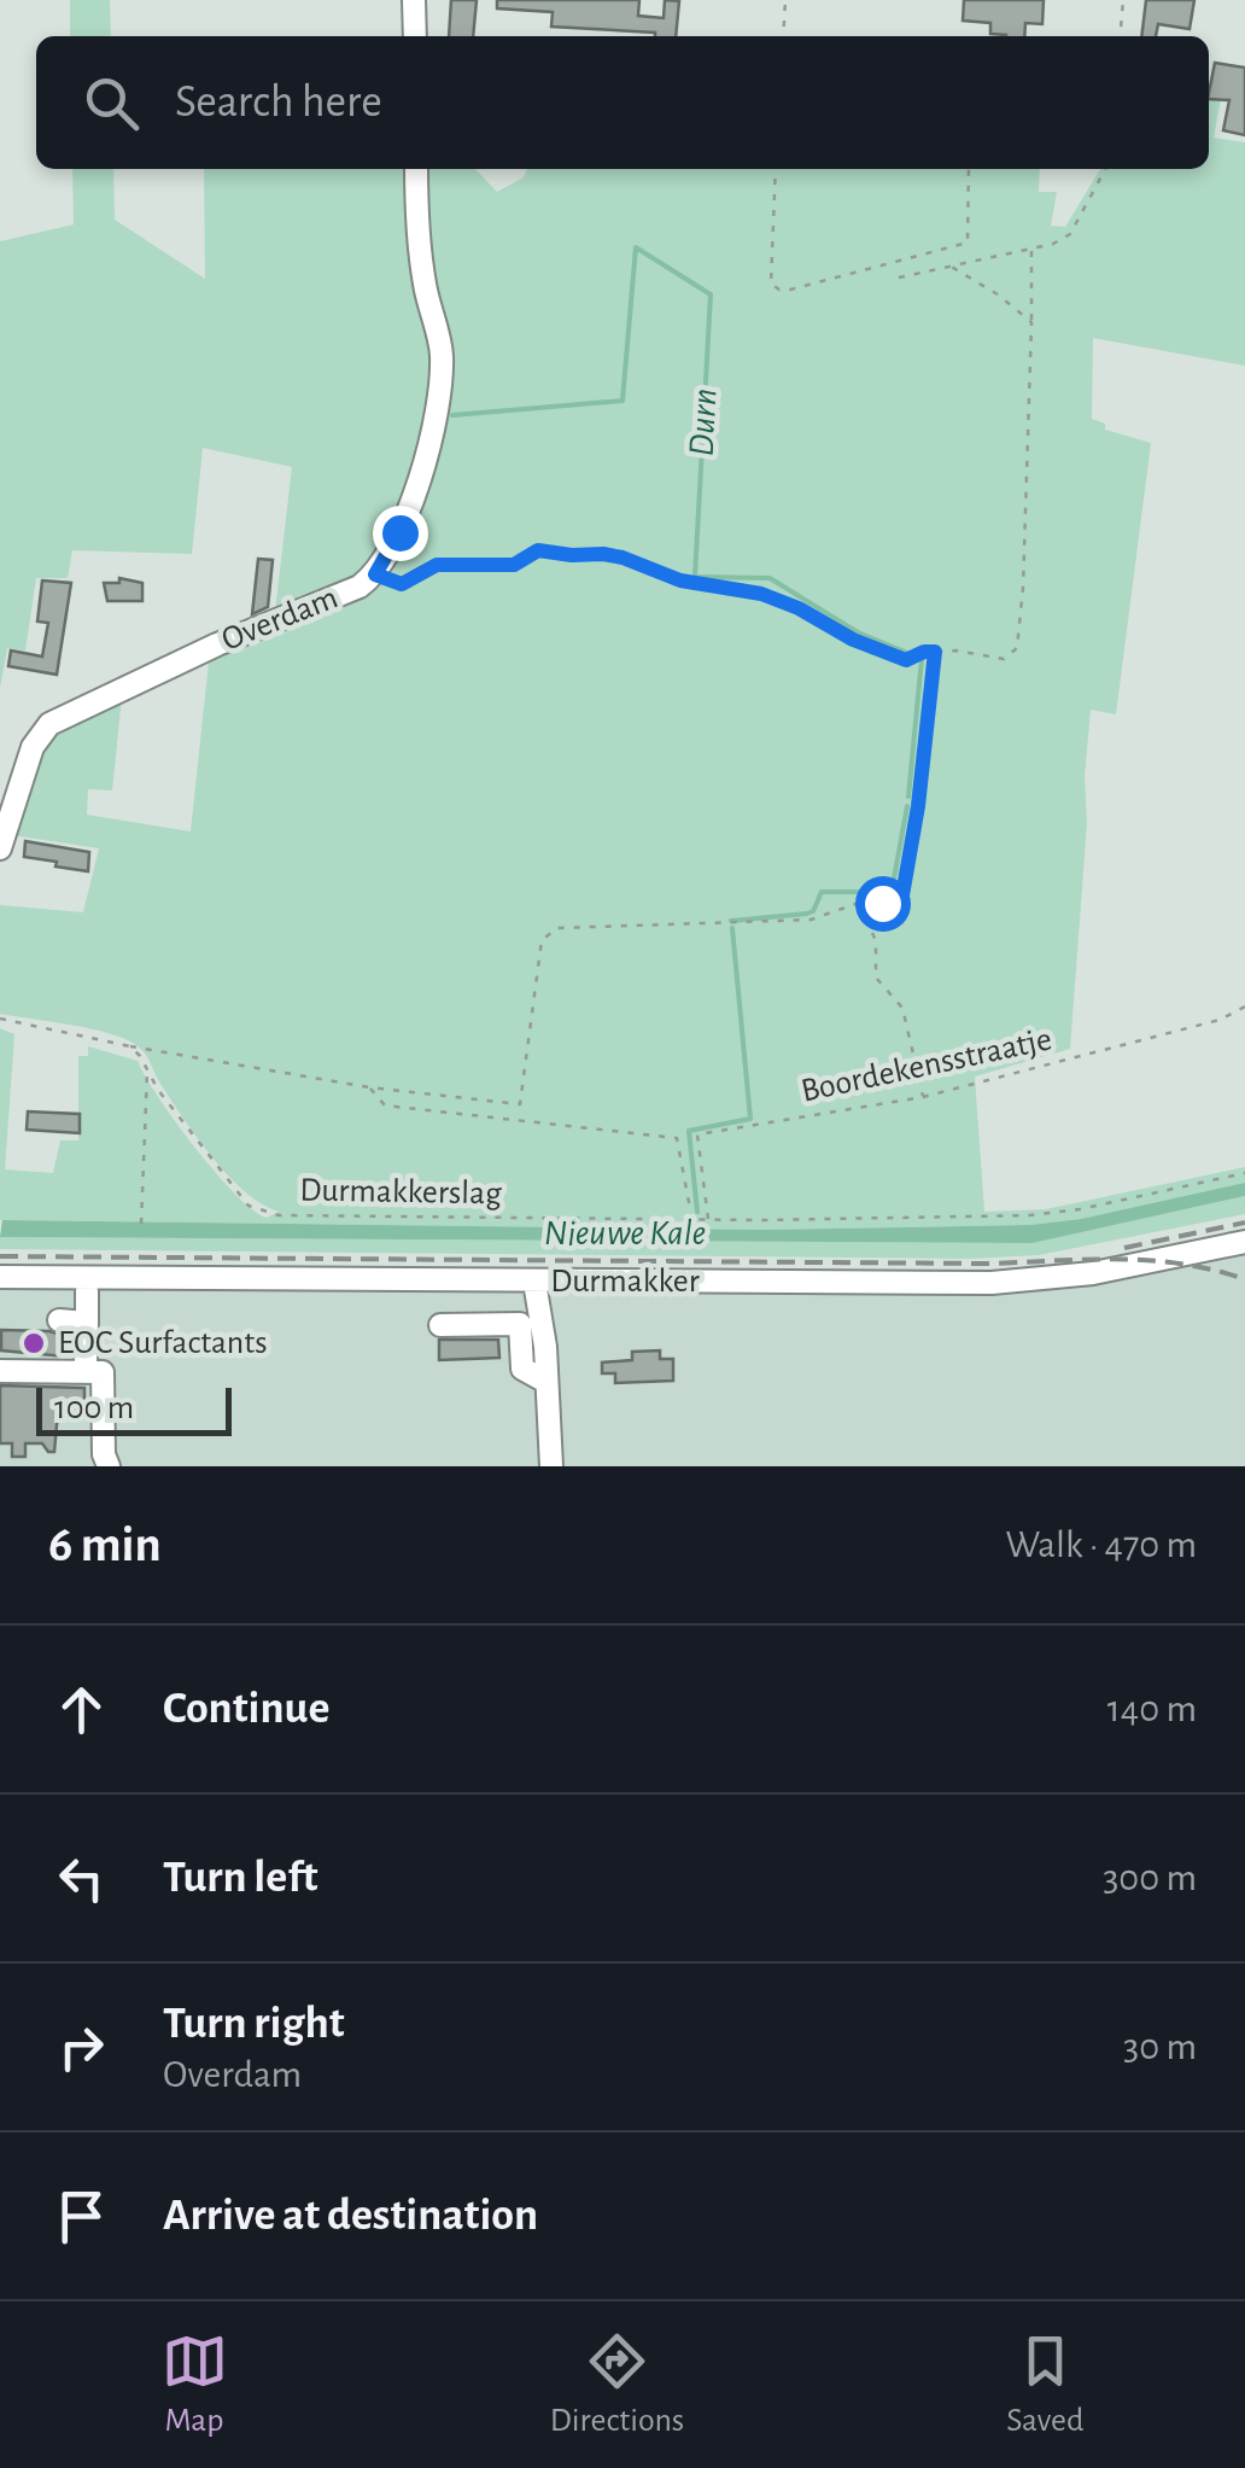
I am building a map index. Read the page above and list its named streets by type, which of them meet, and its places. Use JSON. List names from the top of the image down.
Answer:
{
  "streets": {
    "street": ["Overdam", "Durmakker"],
    "path": ["Boordekensstraatje", "Durmakkerslag"]
  },
  "crossings": [
    ["Boordekensstraatje", "Durmakkerslag"]
  ],
  "water": ["Durn", "Nieuwe Kale"],
  "places": ["EOC Surfactants"],
  "scale_bar": "100 m",
  "page": {
    "search": "Search here",
    "scale": "100 m",
    "heading": ["6 min", "Walk · 470 m"],
    "list": [
      ["Continue", "140 m"],
      ["Turn left", "300 m"],
      ["Turn right", "Overdam", "30 m"],
      "Arrive at destination"
    ],
    "nav": ["Map", "Directions", "Saved"]
  }
}
